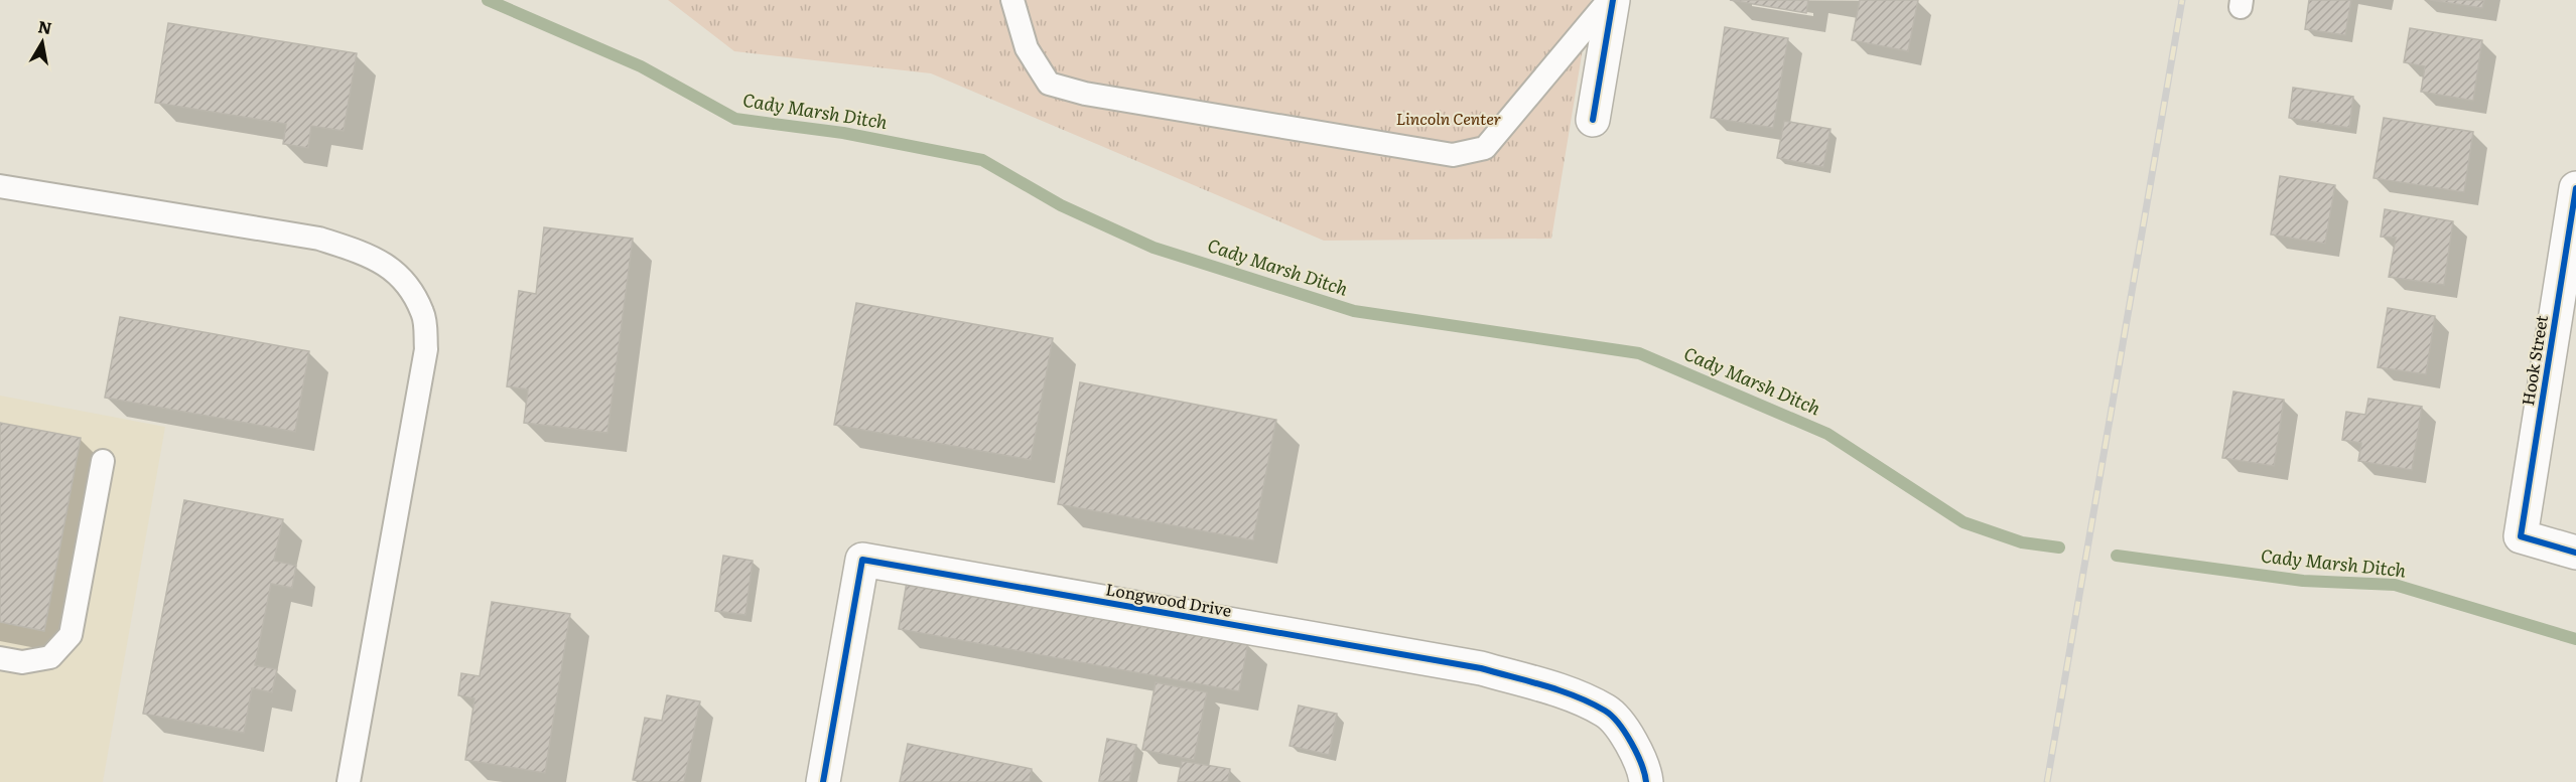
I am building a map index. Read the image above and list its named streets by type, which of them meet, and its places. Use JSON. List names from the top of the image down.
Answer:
{
  "streets": {
    "street": ["Hook Street", "Longwood Drive"]
  },
  "water": ["Cady Marsh Ditch"],
  "parks": ["Lincoln Center"],
  "north": "top"
}
